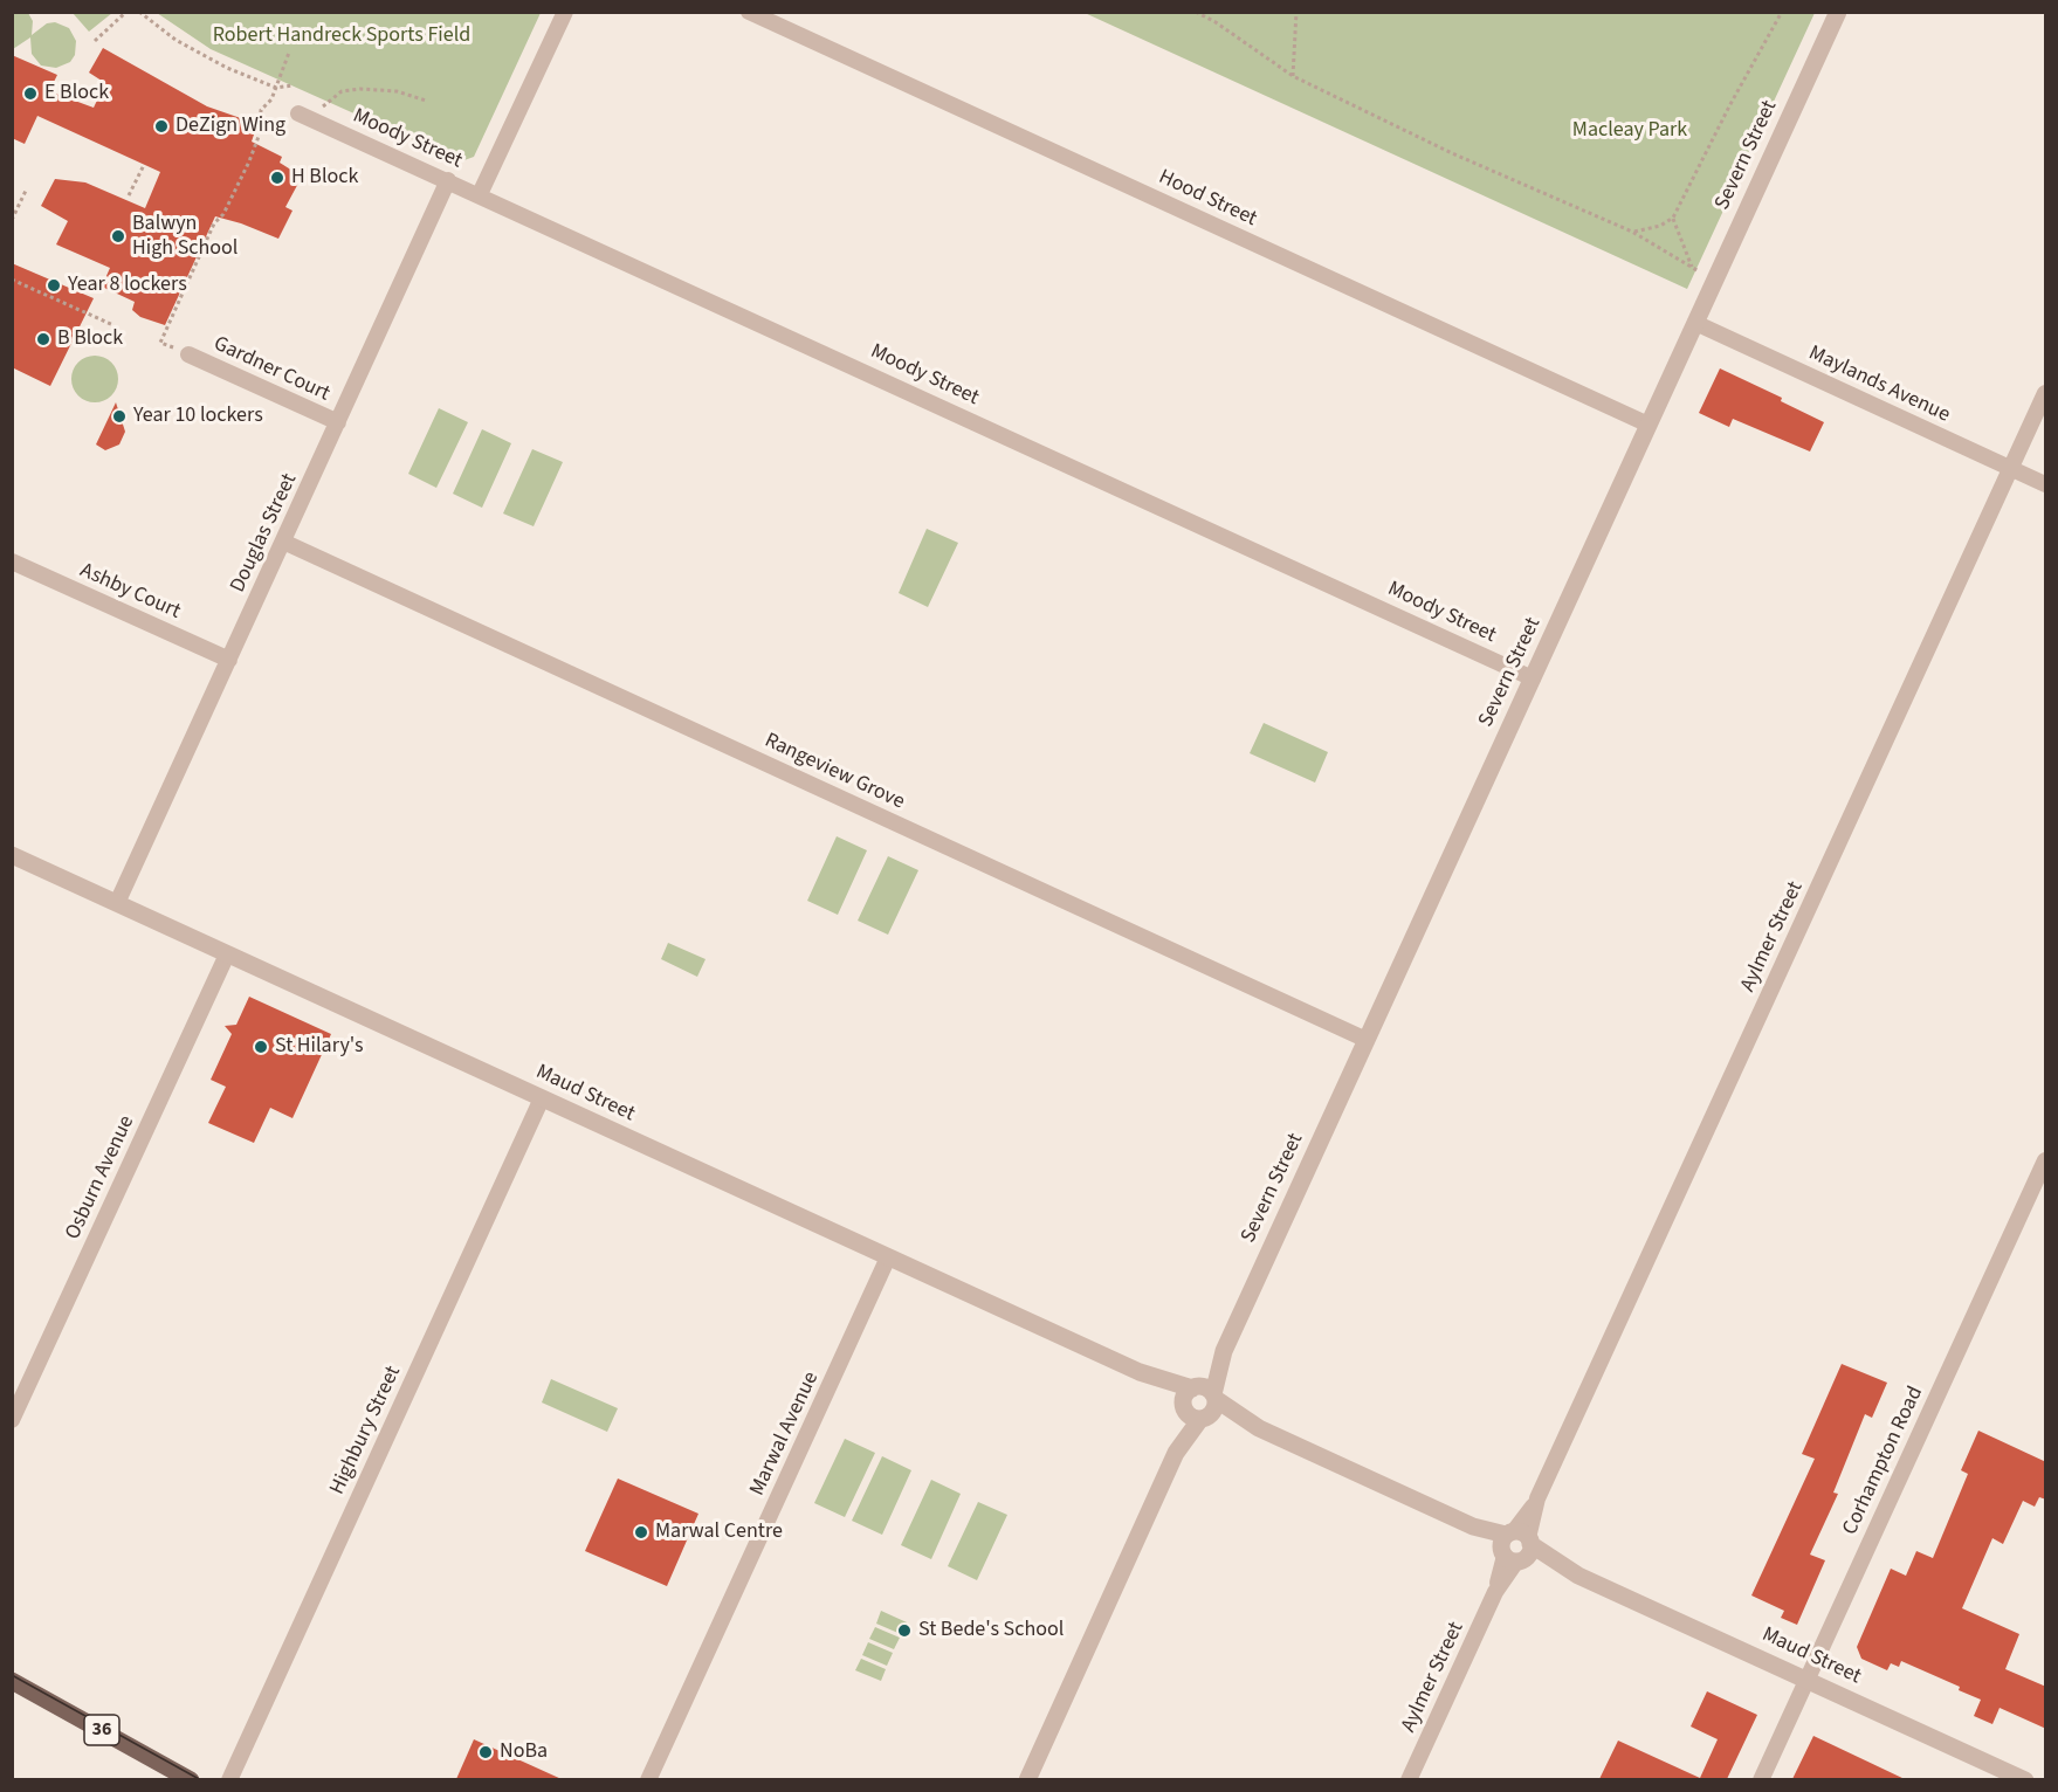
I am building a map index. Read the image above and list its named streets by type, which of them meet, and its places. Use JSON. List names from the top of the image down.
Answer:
{
  "streets": {
    "main road": ["36"],
    "street": [
      "Moody Street",
      "Severn Street",
      "Hood Street",
      "Gardner Court",
      "Maylands Avenue",
      "Douglas Street",
      "Ashby Court",
      "Rangeview Grove",
      "Aylmer Street",
      "Maud Street",
      "Osburn Avenue",
      "Highbury Street",
      "Marwal Avenue",
      "Corhampton Road"
    ]
  },
  "crossings": [
    ["Moody Street", "Severn Street"],
    ["Moody Street", "Douglas Street"],
    ["Severn Street", "Hood Street"],
    ["Severn Street", "Maylands Avenue"],
    ["Severn Street", "Rangeview Grove"],
    ["Severn Street", "Maud Street"],
    ["Gardner Court", "Douglas Street"],
    ["Maylands Avenue", "Aylmer Street"],
    ["Douglas Street", "Ashby Court"],
    ["Douglas Street", "Rangeview Grove"],
    ["Douglas Street", "Maud Street"],
    ["Aylmer Street", "Maud Street"],
    ["Maud Street", "Osburn Avenue"],
    ["Maud Street", "Highbury Street"],
    ["Maud Street", "Marwal Avenue"],
    ["Maud Street", "Corhampton Road"]
  ],
  "parks": ["Robert Handreck Sports Field", "Macleay Park"],
  "places": [
    "E Block",
    "DeZign Wing",
    "H Block",
    "Balwyn High School",
    "Year 8 lockers",
    "B Block",
    "Year 10 lockers",
    "St Hilary's",
    "Marwal Centre",
    "St Bede's School",
    "NoBa"
  ]
}
